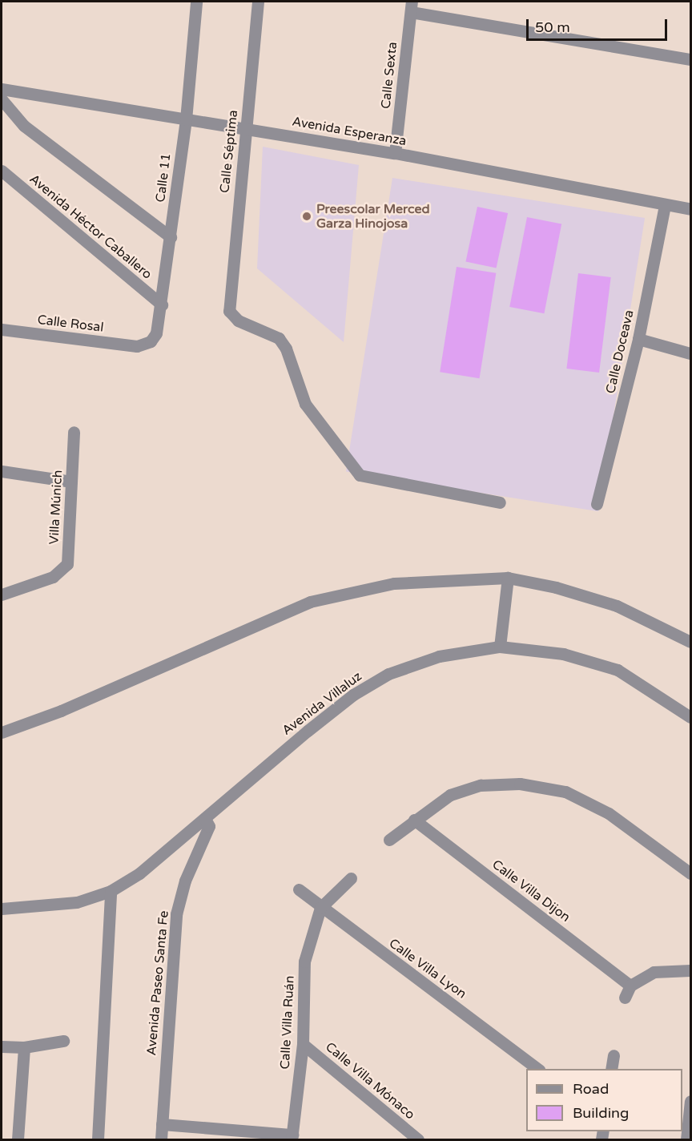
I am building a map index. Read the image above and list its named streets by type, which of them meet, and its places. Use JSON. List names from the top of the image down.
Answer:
{
  "streets": {
    "street": [
      "Calle Sexta",
      "Avenida Esperanza",
      "Calle Séptima",
      "Calle 11",
      "Avenida Héctor Caballero",
      "Calle Rosal",
      "Calle Doceava",
      "Villa Múnich",
      "Avenida Villaluz",
      "Calle Villa Dijon",
      "Calle Villa Lyon",
      "Avenida Paseo Santa Fe",
      "Calle Villa Ruán",
      "Calle Villa Mónaco"
    ]
  },
  "crossings": [
    ["Calle Sexta", "Avenida Esperanza"],
    ["Avenida Esperanza", "Calle Séptima"],
    ["Avenida Esperanza", "Calle 11"],
    ["Avenida Esperanza", "Calle Doceava"],
    ["Calle 11", "Avenida Héctor Caballero"],
    ["Calle 11", "Calle Rosal"],
    ["Avenida Villaluz", "Avenida Paseo Santa Fe"],
    ["Calle Villa Lyon", "Calle Villa Ruán"],
    ["Calle Villa Ruán", "Calle Villa Mónaco"]
  ],
  "places": ["Preescolar Merced Garza Hinojosa"],
  "legend": ["Road", "Building"],
  "scale_bar": "50 m"
}
